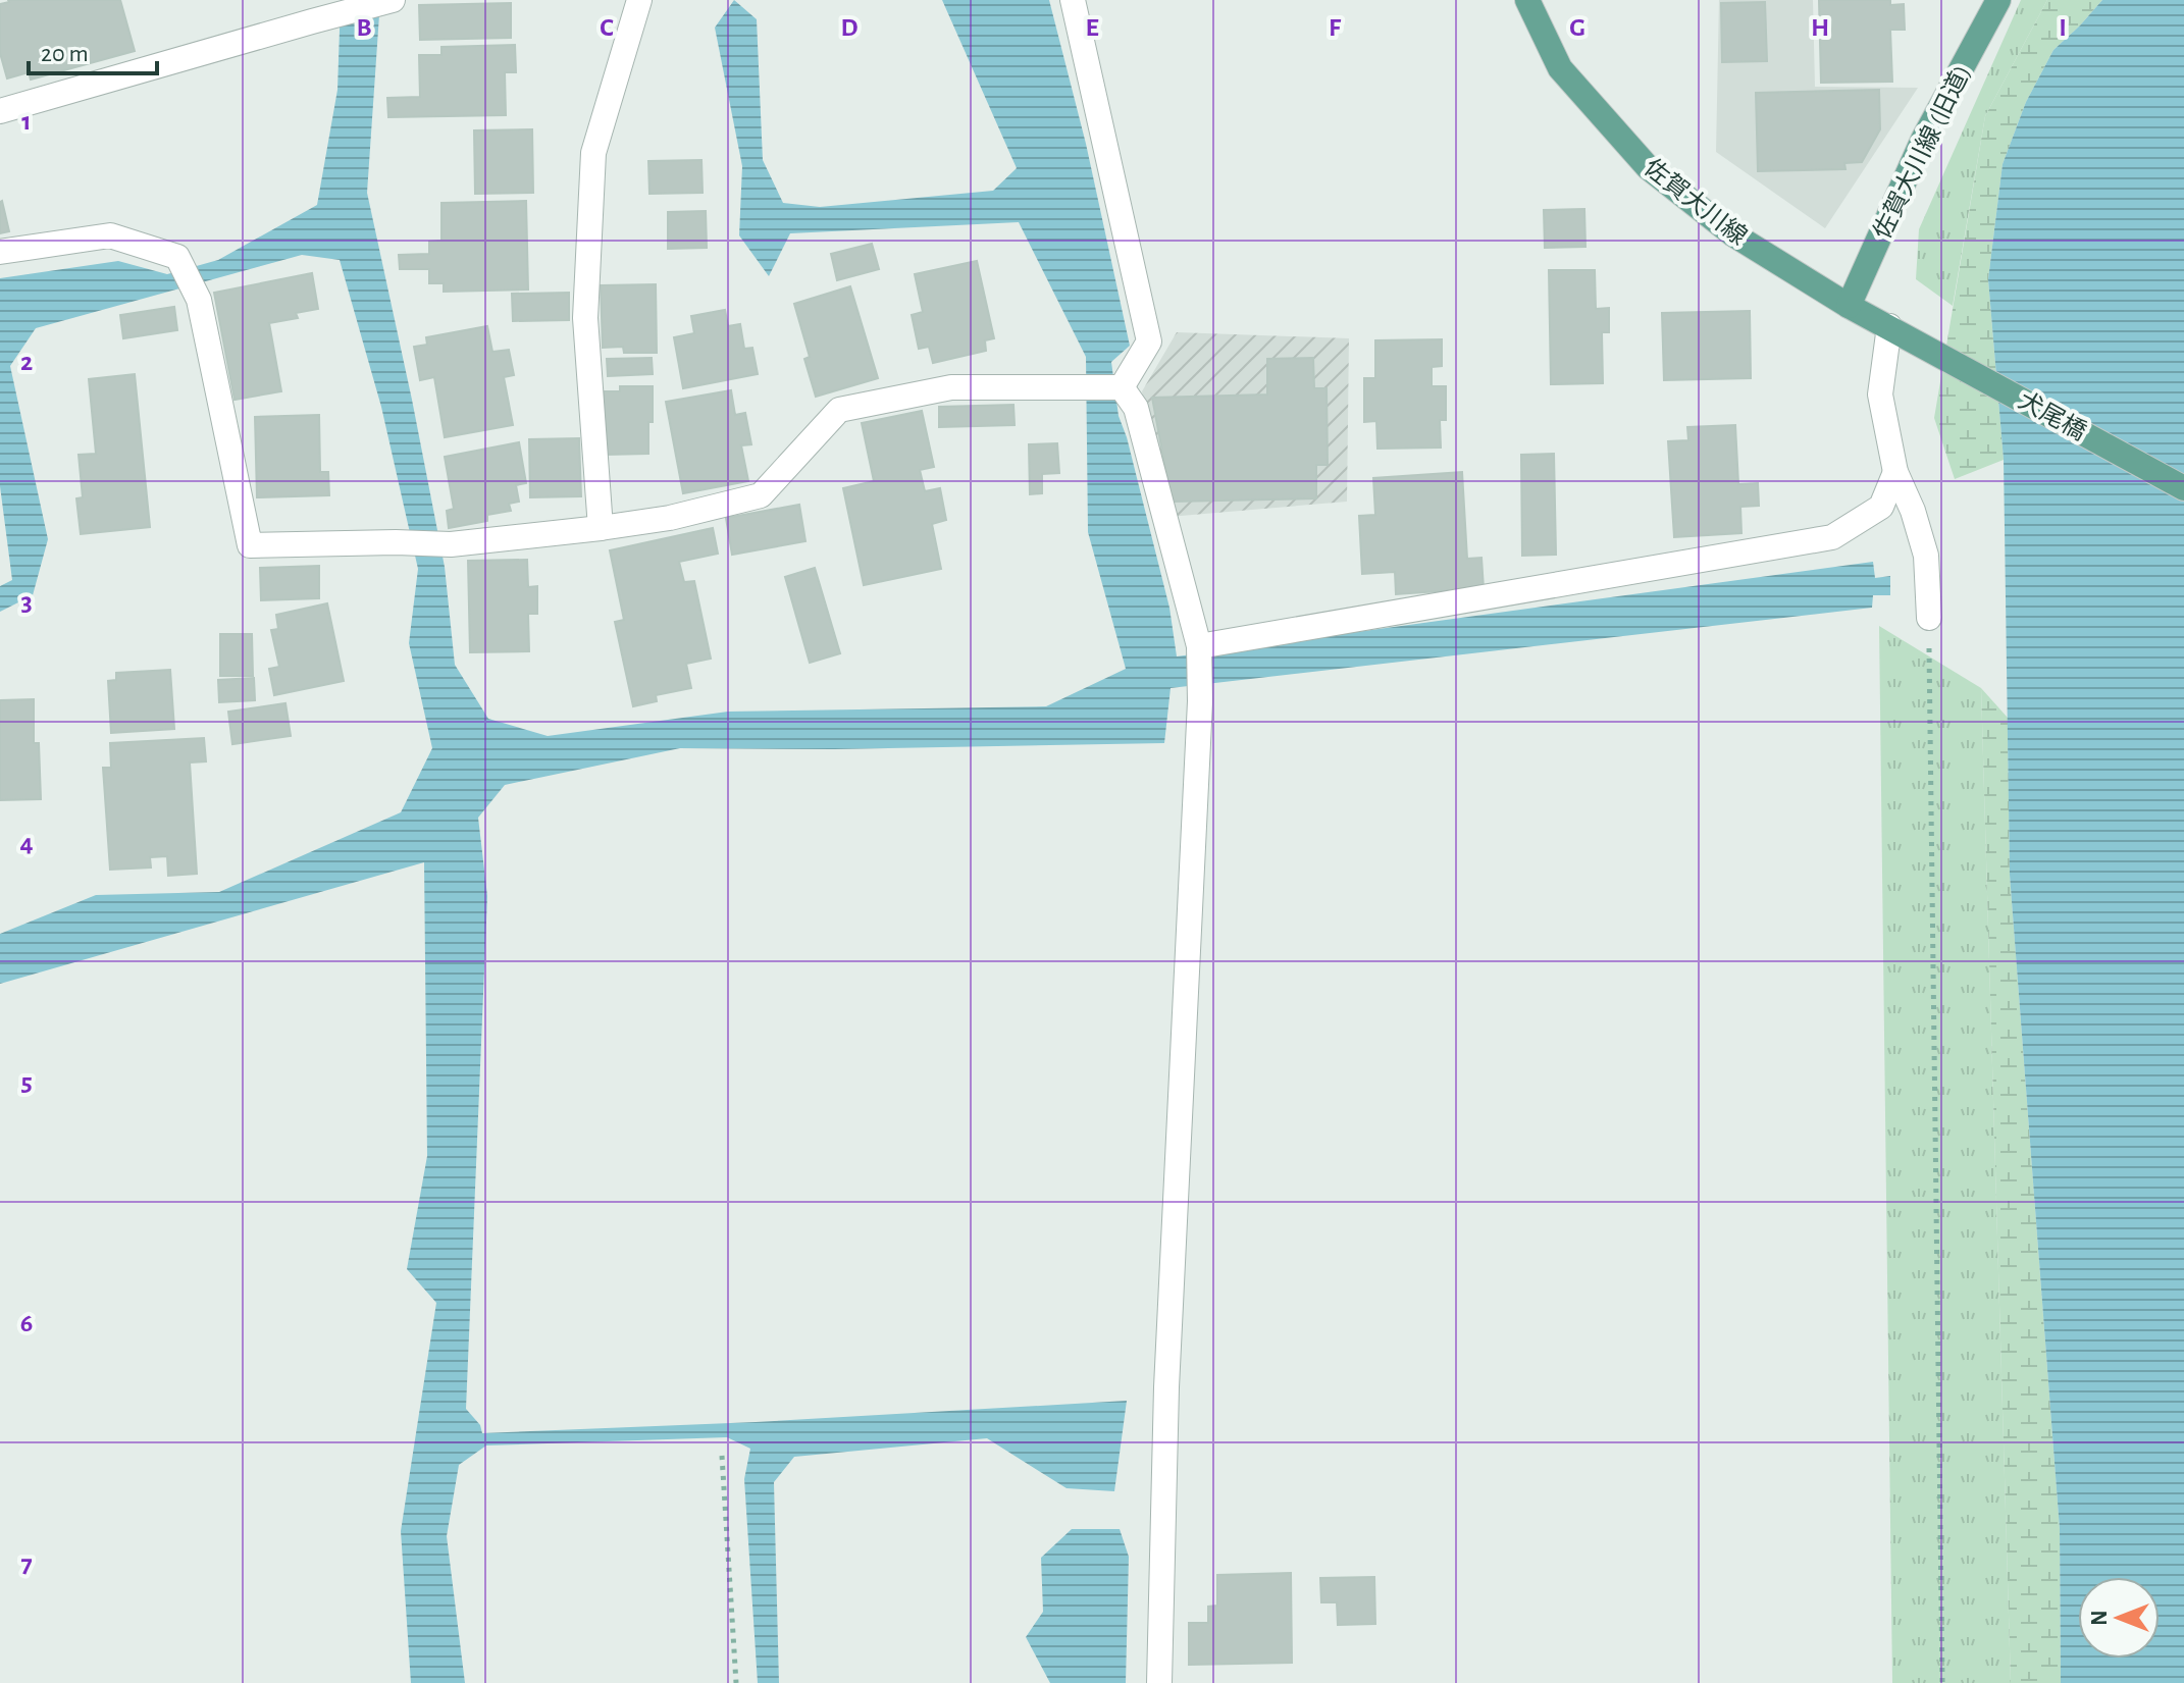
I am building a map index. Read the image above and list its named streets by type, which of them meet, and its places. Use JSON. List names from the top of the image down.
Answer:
{
  "streets": {
    "main road": ["佐賀大川線 (旧道)", "佐賀大川線", "犬尾橋"]
  },
  "crossings": [
    ["佐賀大川線 (旧道)", "佐賀大川線"],
    ["佐賀大川線", "犬尾橋"]
  ],
  "scale_bar": "20 m",
  "north": "left",
  "grid": {
    "columns": [
      "B",
      "C",
      "D",
      "E",
      "F",
      "G",
      "H",
      "I"
    ],
    "rows": [
      "1",
      "2",
      "3",
      "4",
      "5",
      "6",
      "7"
    ]
  }
}
